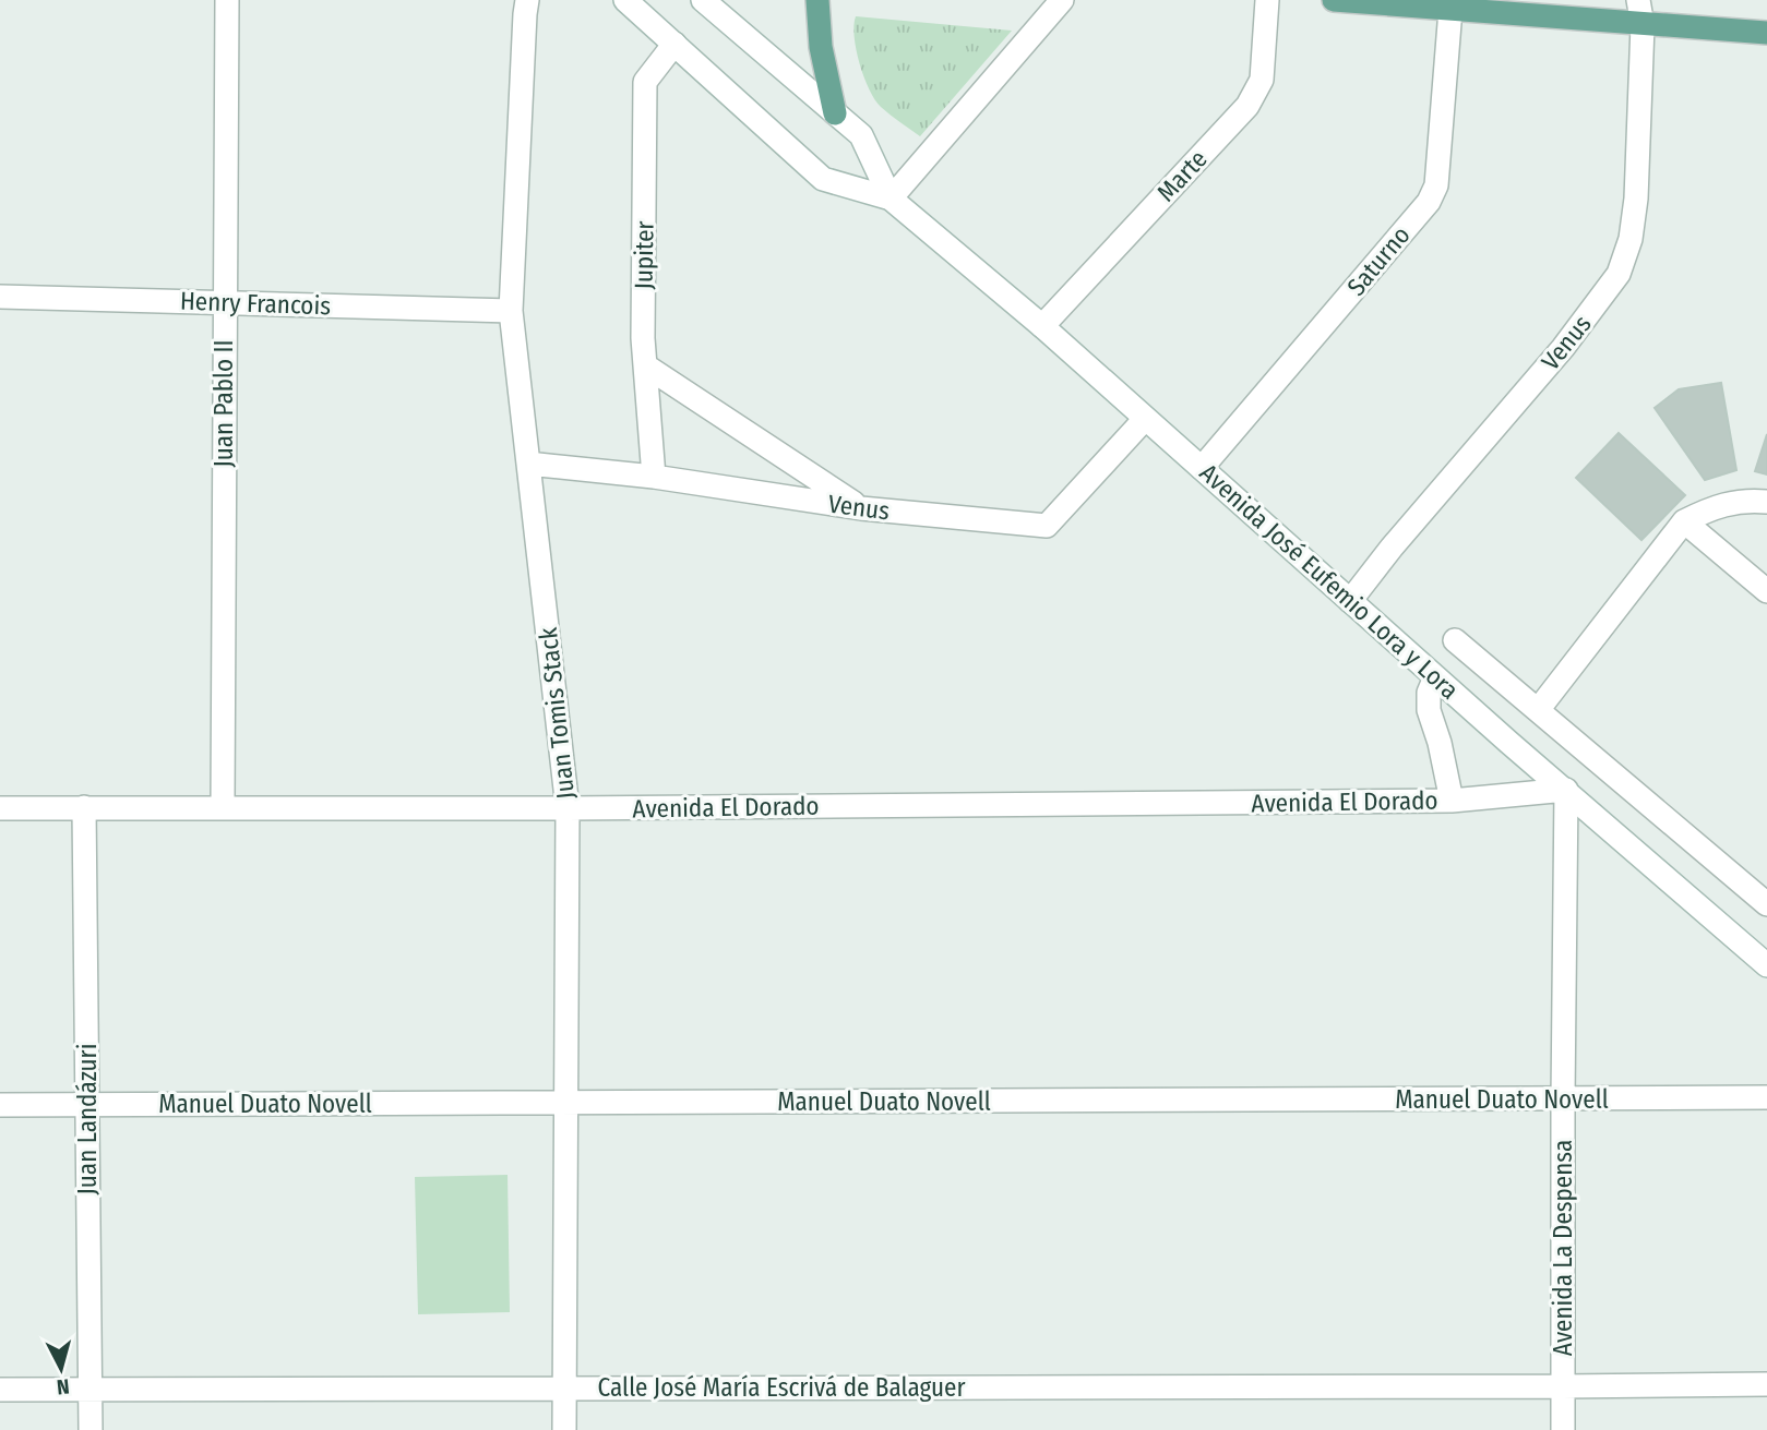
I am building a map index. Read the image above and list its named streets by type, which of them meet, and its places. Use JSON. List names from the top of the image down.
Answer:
{
  "streets": {
    "street": [
      "Marte",
      "Jupiter",
      "Saturno",
      "Henry Francois",
      "Venus",
      "Juan Pablo II",
      "Avenida José Eufemio Lora y Lora",
      "Juan Tomis Stack",
      "Avenida El Dorado",
      "Manuel Duato Novell",
      "Juan Landázuri",
      "Avenida La Despensa",
      "Calle José María Escrivá de Balaguer"
    ]
  },
  "crossings": [
    ["Marte", "Avenida José Eufemio Lora y Lora"],
    ["Jupiter", "Venus"],
    ["Jupiter", "Avenida José Eufemio Lora y Lora"],
    ["Saturno", "Avenida José Eufemio Lora y Lora"],
    ["Henry Francois", "Juan Pablo II"],
    ["Henry Francois", "Juan Tomis Stack"],
    ["Venus", "Avenida José Eufemio Lora y Lora"],
    ["Venus", "Juan Tomis Stack"],
    ["Juan Pablo II", "Avenida El Dorado"],
    ["Avenida José Eufemio Lora y Lora", "Avenida El Dorado"],
    ["Avenida José Eufemio Lora y Lora", "Avenida La Despensa"],
    ["Juan Tomis Stack", "Avenida El Dorado"],
    ["Juan Tomis Stack", "Manuel Duato Novell"],
    ["Juan Tomis Stack", "Calle José María Escrivá de Balaguer"],
    ["Avenida El Dorado", "Juan Landázuri"],
    ["Avenida El Dorado", "Avenida La Despensa"],
    ["Manuel Duato Novell", "Juan Landázuri"],
    ["Manuel Duato Novell", "Avenida La Despensa"],
    ["Juan Landázuri", "Calle José María Escrivá de Balaguer"],
    ["Avenida La Despensa", "Calle José María Escrivá de Balaguer"]
  ],
  "north": "bottom"
}
